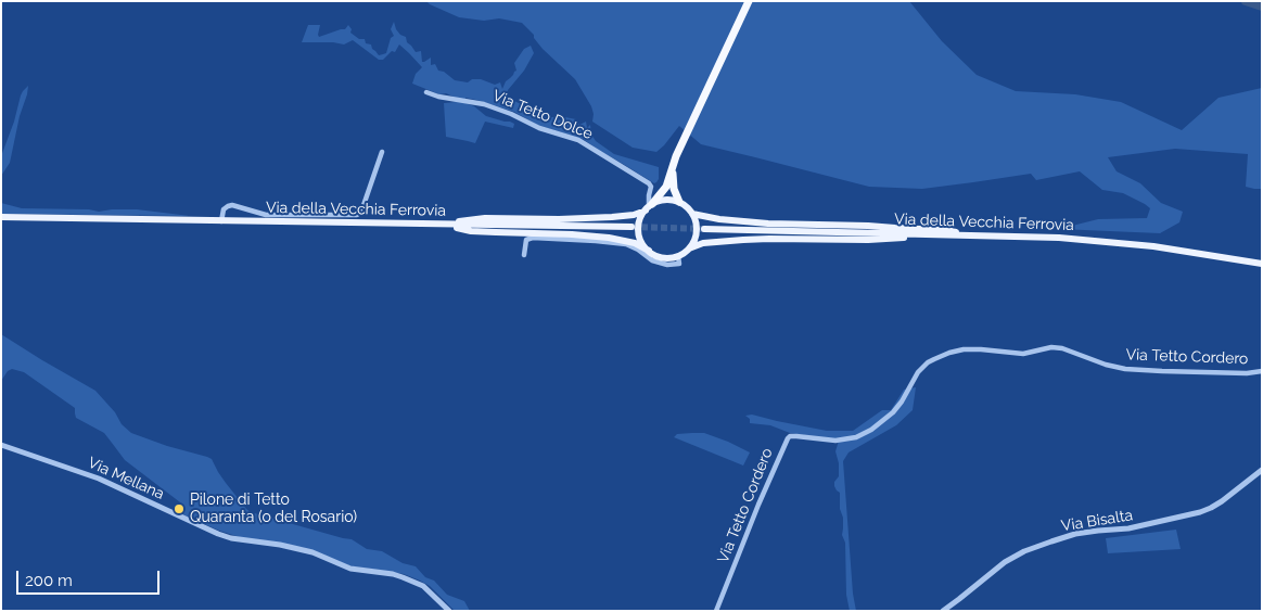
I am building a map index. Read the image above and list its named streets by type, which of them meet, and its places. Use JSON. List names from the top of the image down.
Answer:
{
  "streets": {
    "main road": ["Via della Vecchia Ferrovia"],
    "street": [
      "Via Tetto Dolce",
      "Via Tetto Cordero",
      "Via Mellana",
      "Via Bisalta"
    ]
  },
  "places": ["Pilone di Tetto Quaranta (o del Rosario)"],
  "scale_bar": "200 m"
}
